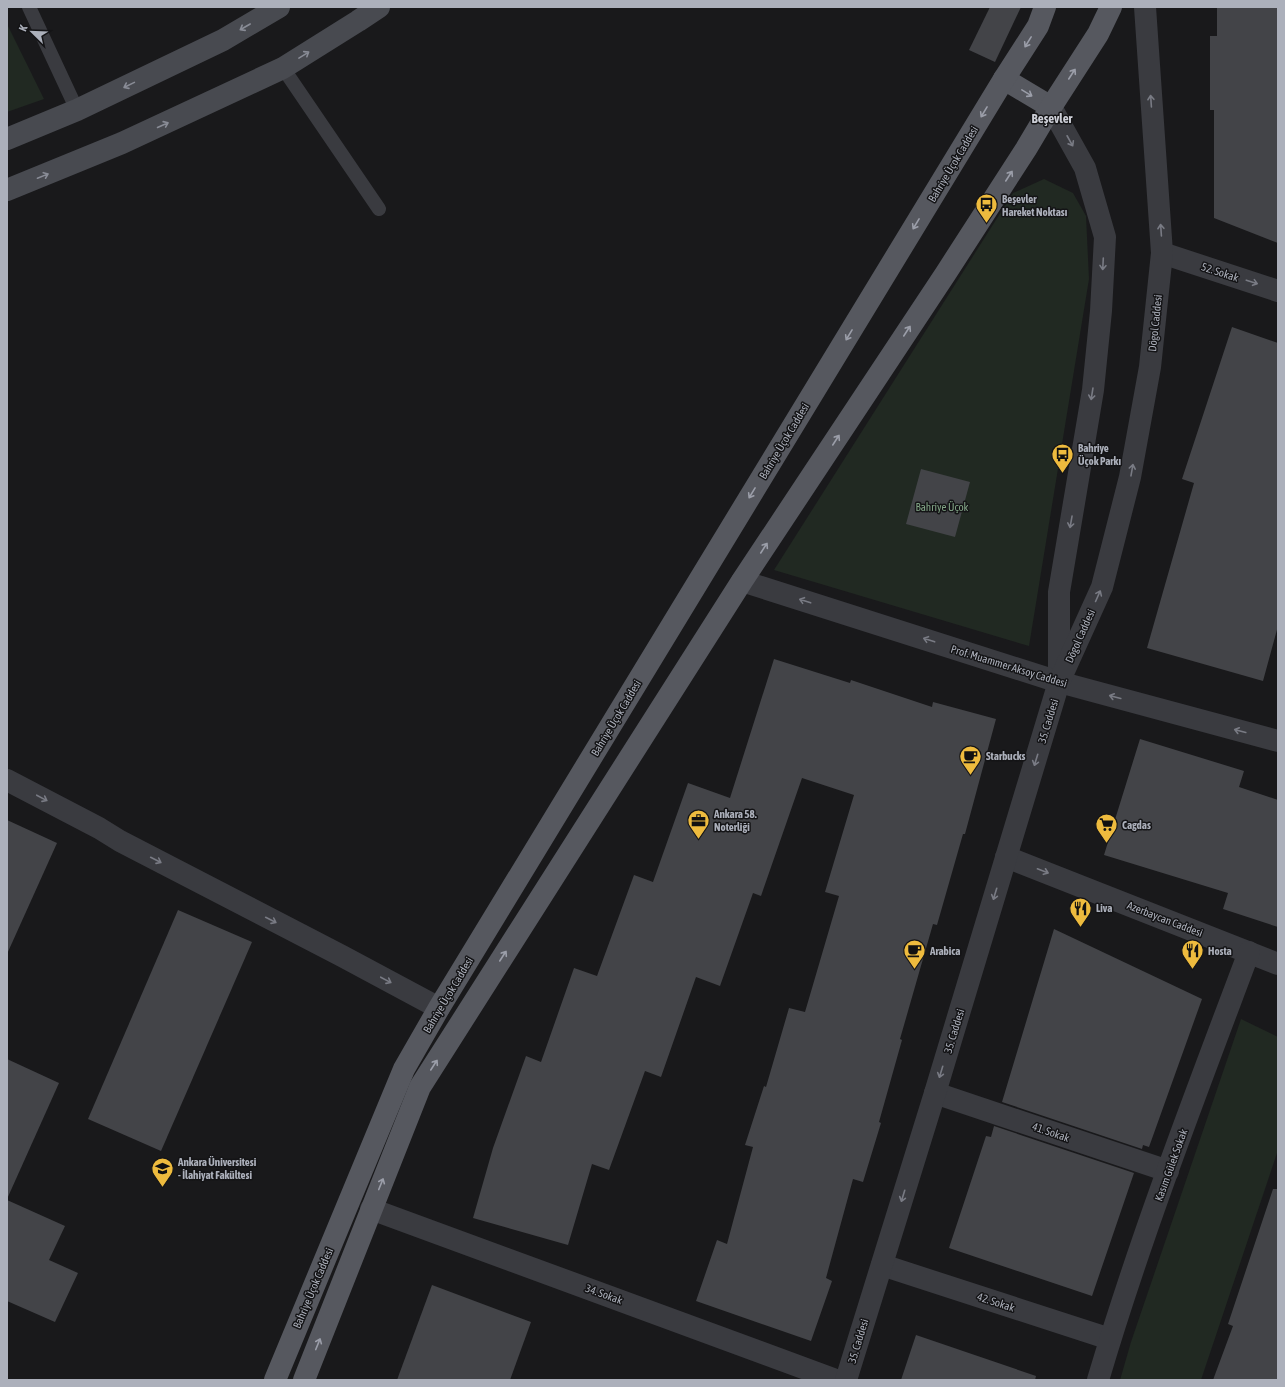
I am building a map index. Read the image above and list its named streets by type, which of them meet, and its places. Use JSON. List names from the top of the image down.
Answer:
{
  "streets": {
    "main road": ["Bahriye Üçok Caddesi"],
    "street": [
      "52. Sokak",
      "Dögol Caddesi",
      "Prof. Muammer Aksoy Caddesi",
      "35. Caddesi",
      "Azerbaycan Caddesi",
      "41. Sokak",
      "Kasım Gülek Sokak",
      "34. Sokak",
      "42. Sokak"
    ]
  },
  "crossings": [
    ["52. Sokak", "Dögol Caddesi"],
    ["Dögol Caddesi", "Prof. Muammer Aksoy Caddesi"],
    ["Dögol Caddesi", "35. Caddesi"],
    ["Prof. Muammer Aksoy Caddesi", "35. Caddesi"],
    ["35. Caddesi", "Azerbaycan Caddesi"],
    ["35. Caddesi", "41. Sokak"],
    ["35. Caddesi", "42. Sokak"],
    ["Azerbaycan Caddesi", "Kasım Gülek Sokak"],
    ["41. Sokak", "Kasım Gülek Sokak"],
    ["Kasım Gülek Sokak", "42. Sokak"]
  ],
  "one_way": [
    "52. Sokak",
    "Prof. Muammer Aksoy Caddesi",
    "35. Caddesi",
    "Azerbaycan Caddesi"
  ],
  "districts": ["Beşevler"],
  "parks": ["Bahriye Üçok"],
  "places": {
    "bus stop": ["Beşevler Hareket Noktası", "Bahriye Üçok Parkı"],
    "cafe": ["Starbucks", "Arabica"],
    "office": ["Ankara 58. Noterliği"],
    "supermarket": ["Cagdas"],
    "restaurant": ["Liva", "Hosta"],
    "school or university": ["Ankara Üniversitesi - İlahiyat Fakültesi"]
  },
  "north": "top left"
}
